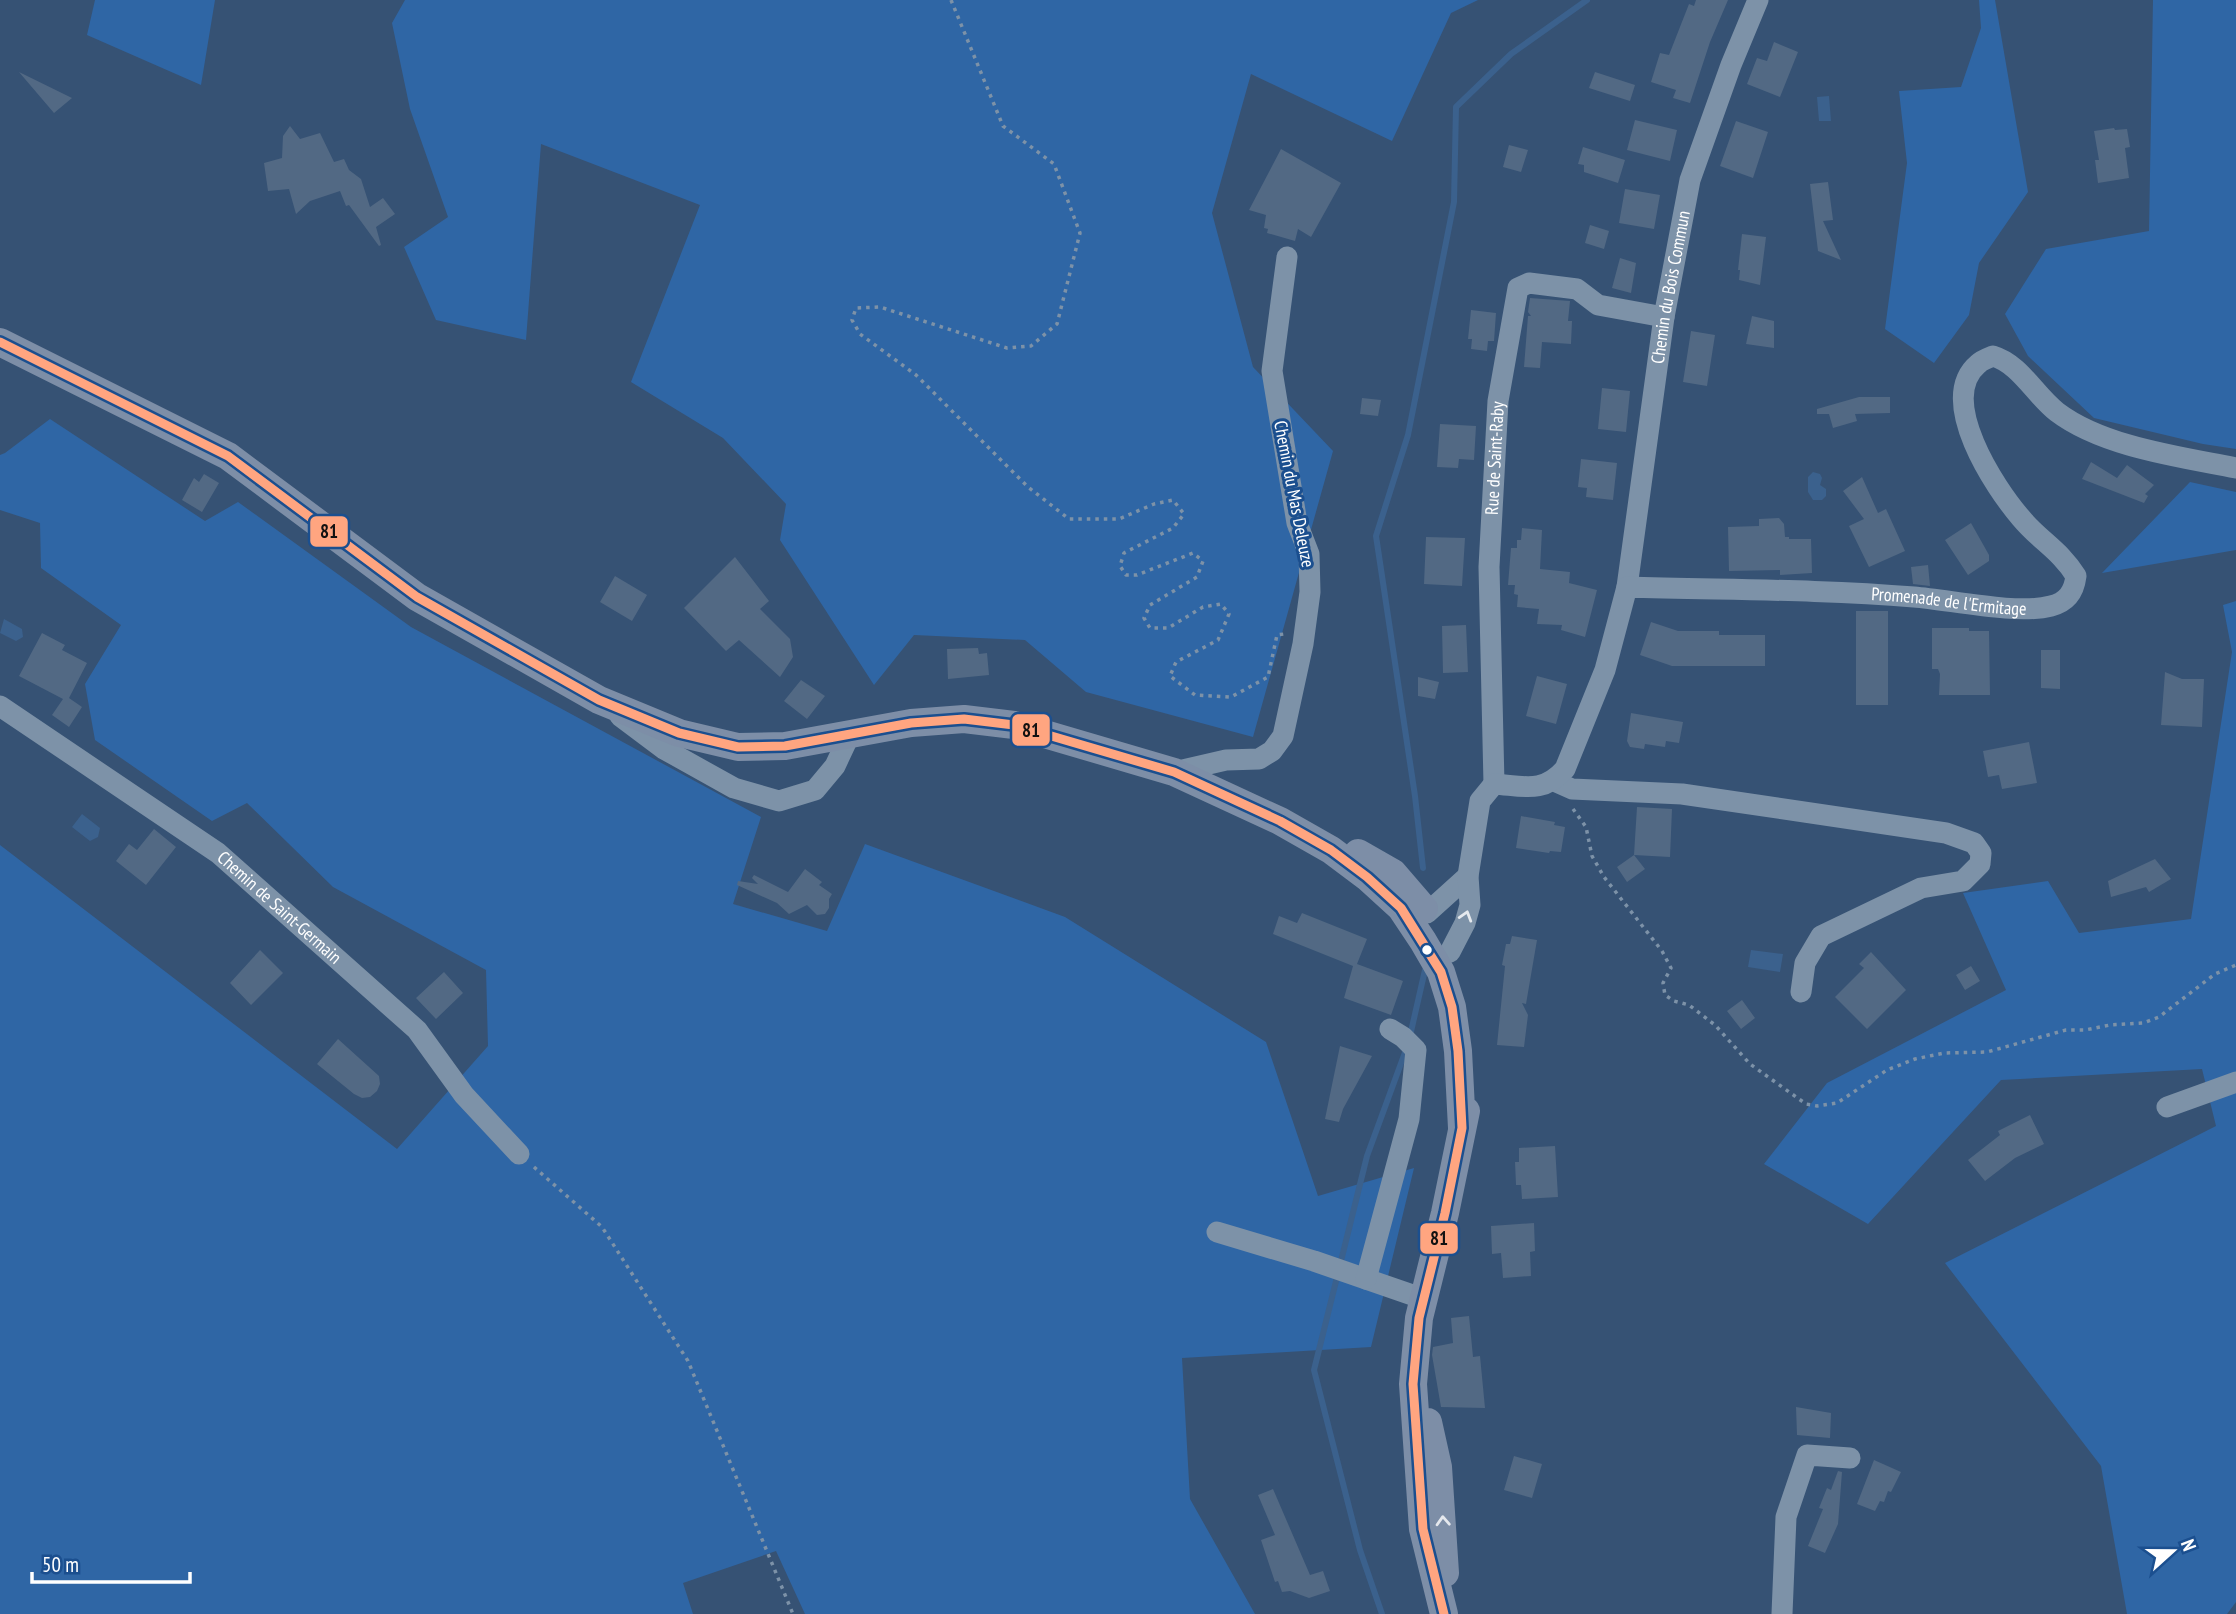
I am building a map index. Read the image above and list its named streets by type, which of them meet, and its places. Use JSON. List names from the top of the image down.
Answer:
{
  "streets": {
    "street": [
      "Chemin du Bois Commun",
      "Rue de Saint-Raby",
      "Chemin du Mas Deleuze",
      "Promenade de l'Ermitage",
      "Chemin de Saint-Germain"
    ]
  },
  "crossings": [
    ["Chemin du Bois Commun", "Rue de Saint-Raby"],
    ["Chemin du Bois Commun", "Promenade de l'Ermitage"]
  ],
  "lines": ["transit line 81"],
  "scale_bar": "50 m",
  "north": "right"
}
